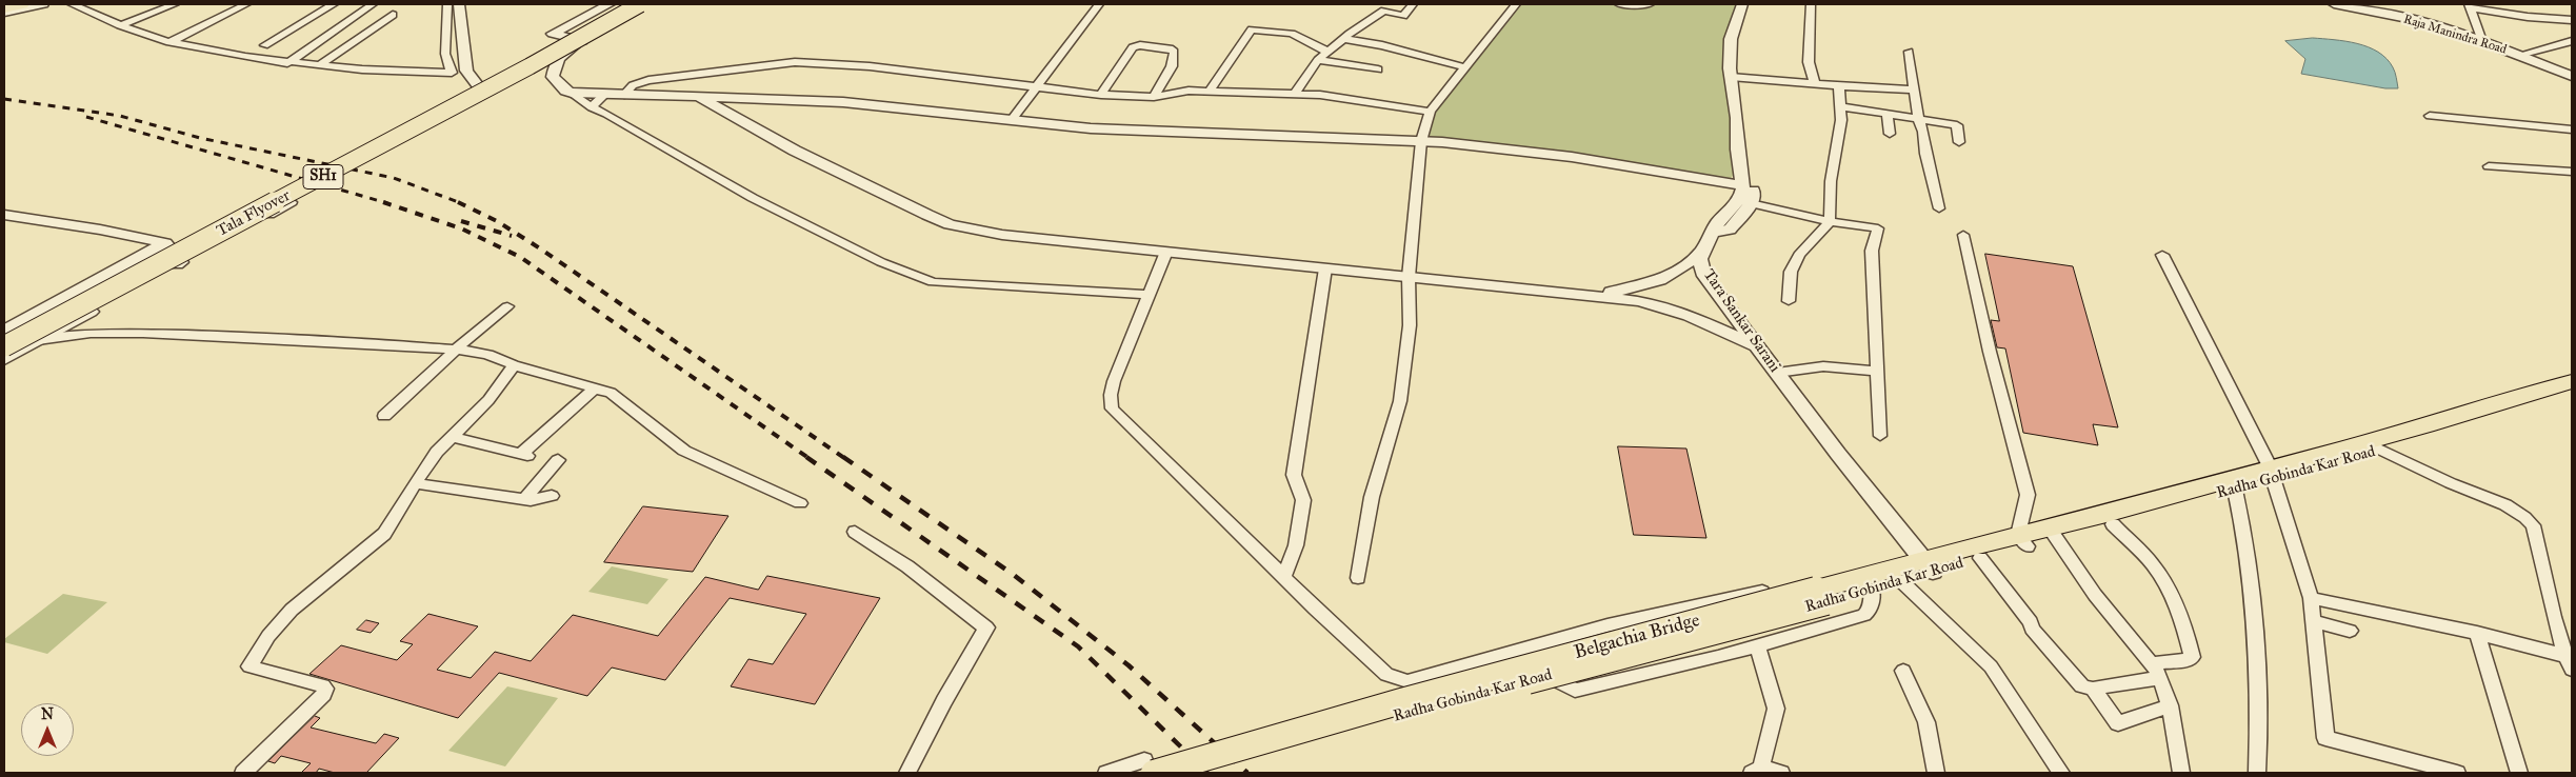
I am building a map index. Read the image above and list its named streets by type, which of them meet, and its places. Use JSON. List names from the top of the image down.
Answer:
{
  "streets": {
    "main road": [
      "SH1",
      "Tala Flyover",
      "Radha Gobinda Kar Road",
      "Belgachia Bridge"
    ],
    "street": ["Raja Manindra Road", "Tara Sankar Sarani"]
  },
  "crossings": [
    ["Tara Sankar Sarani", "Radha Gobinda Kar Road"],
    ["Radha Gobinda Kar Road", "Belgachia Bridge"]
  ],
  "north": "top"
}
